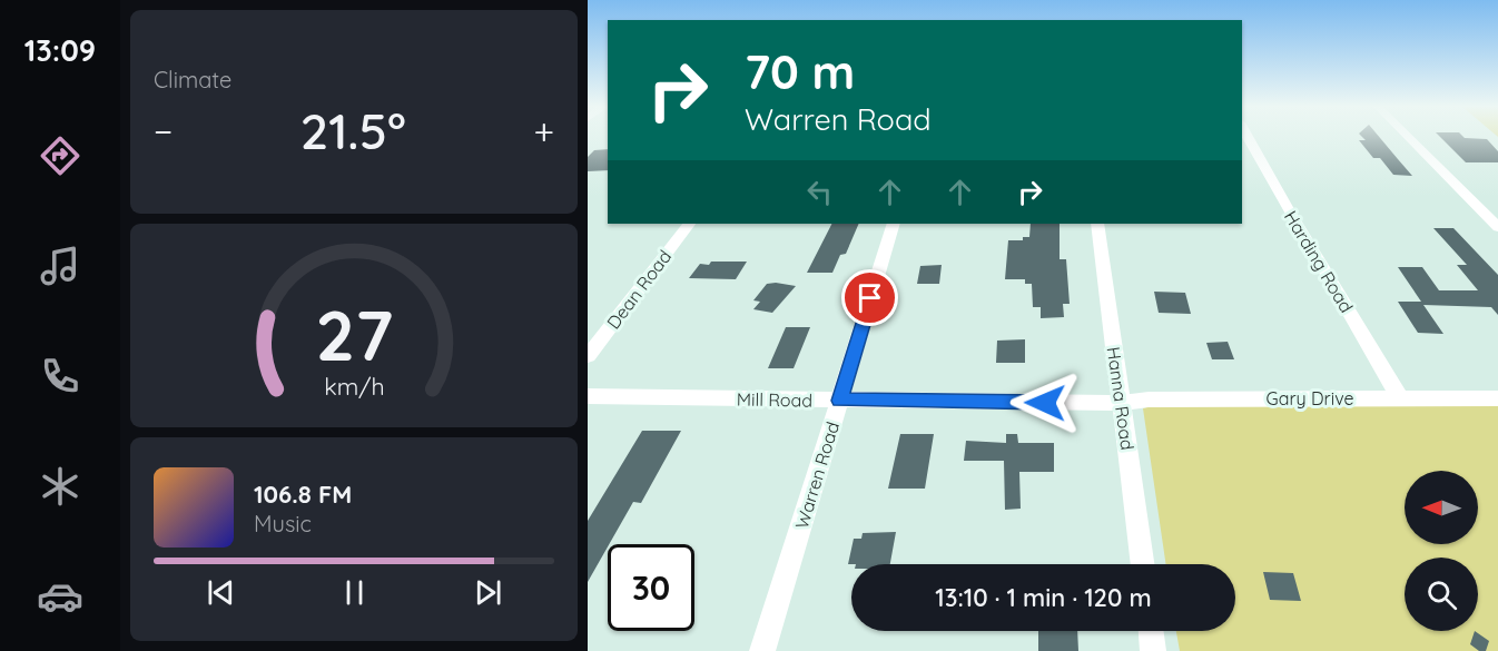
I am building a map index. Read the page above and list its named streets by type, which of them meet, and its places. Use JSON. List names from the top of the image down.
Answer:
{
  "streets": {
    "street": [
      "Harding Road",
      "Dean Road",
      "Hanna Road",
      "Gary Drive",
      "Mill Road",
      "Warren Road"
    ]
  },
  "crossings": [
    ["Harding Road", "Gary Drive"],
    ["Hanna Road", "Gary Drive"],
    ["Hanna Road", "Mill Road"],
    ["Gary Drive", "Mill Road"],
    ["Mill Road", "Warren Road"]
  ],
  "north": "left",
  "page": {
    "tabs": "13:09",
    "tile": "Climate",
    "turn": ["70 m", "Warren Road"],
    "heat": ["−", "21.5°", "+"],
    "song": ["106.8 FM", "Music"],
    "limit": "30",
    "trip": "13:10 · 1 min · 120 m",
    "gauge": ["27", "km/h"]
  }
}
